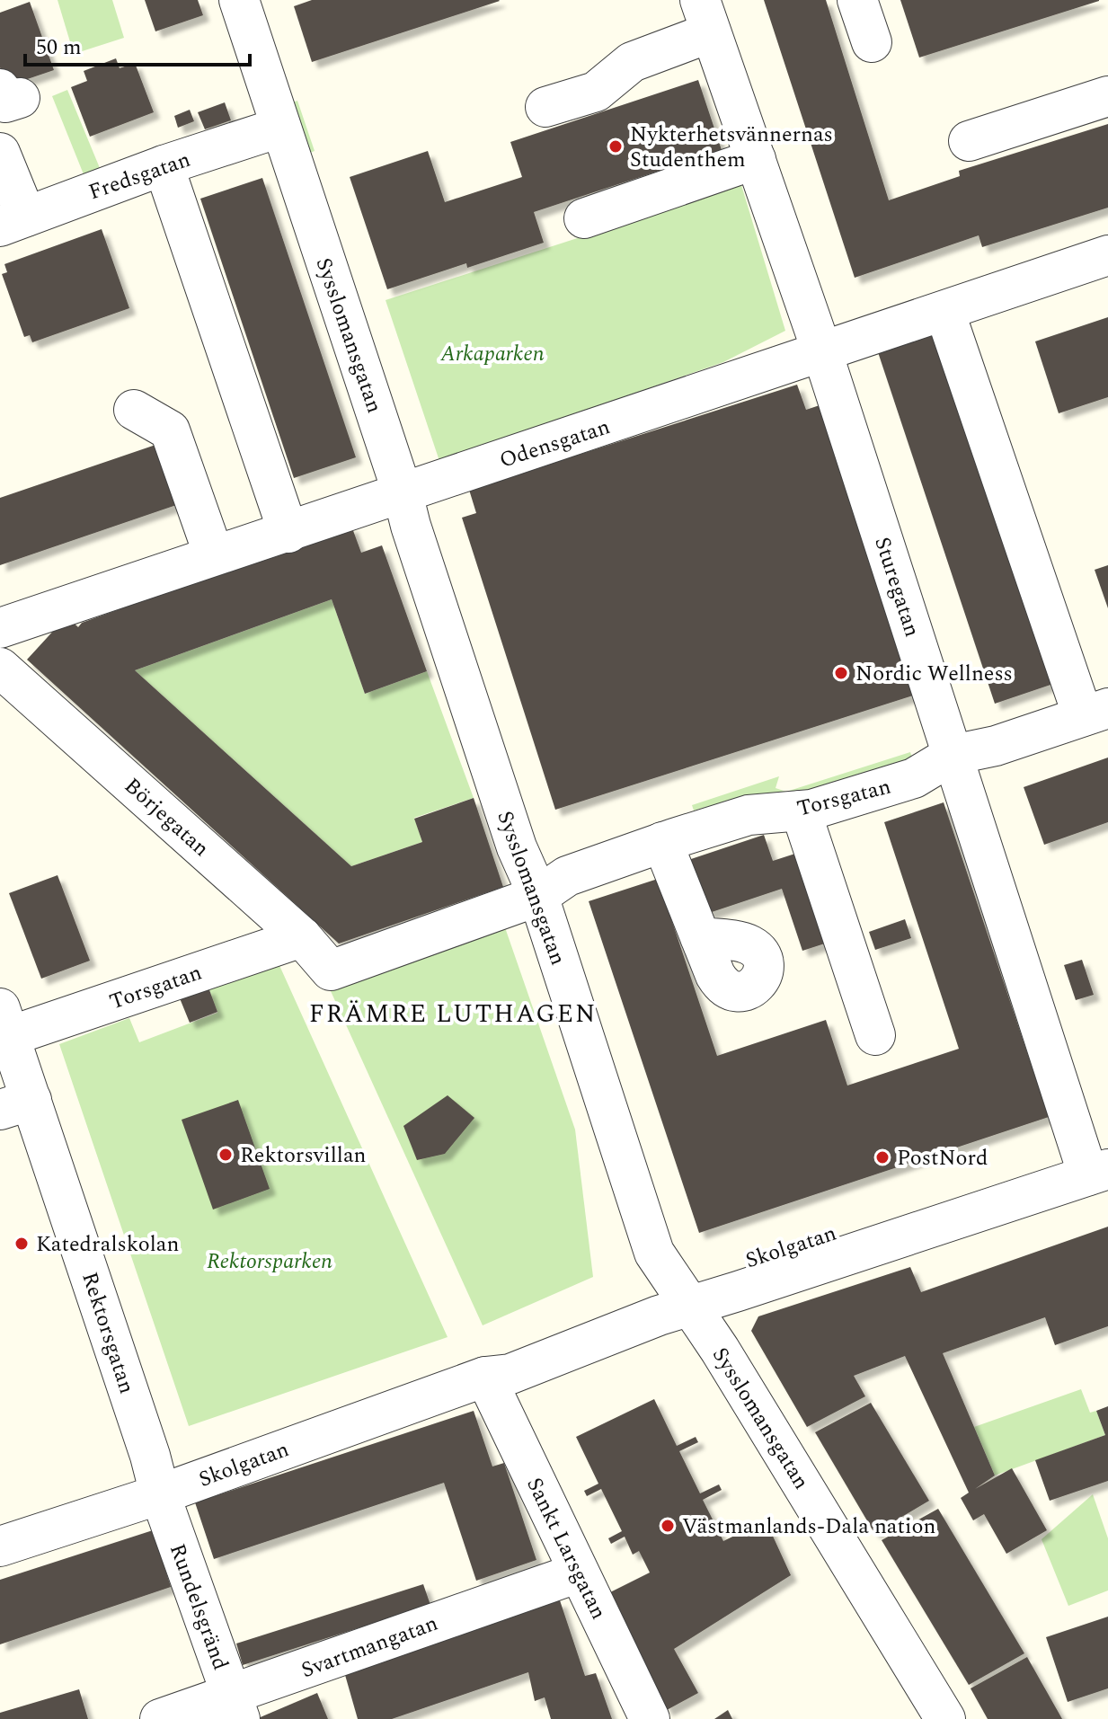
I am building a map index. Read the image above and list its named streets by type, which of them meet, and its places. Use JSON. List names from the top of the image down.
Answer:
{
  "streets": {
    "street": [
      "Fredsgatan",
      "Sysslomansgatan",
      "Odensgatan",
      "Sturegatan",
      "Torsgatan",
      "Börjegatan",
      "Skolgatan",
      "Rektorsgatan",
      "Sankt Larsgatan",
      "Rundelsgränd",
      "Svartmangatan"
    ]
  },
  "crossings": [
    ["Fredsgatan", "Sysslomansgatan"],
    ["Sysslomansgatan", "Odensgatan"],
    ["Sysslomansgatan", "Torsgatan"],
    ["Sysslomansgatan", "Skolgatan"],
    ["Odensgatan", "Sturegatan"],
    ["Sturegatan", "Torsgatan"],
    ["Sturegatan", "Skolgatan"],
    ["Torsgatan", "Börjegatan"],
    ["Torsgatan", "Rektorsgatan"],
    ["Skolgatan", "Rektorsgatan"],
    ["Skolgatan", "Sankt Larsgatan"],
    ["Skolgatan", "Rundelsgränd"],
    ["Rektorsgatan", "Rundelsgränd"],
    ["Sankt Larsgatan", "Svartmangatan"],
    ["Rundelsgränd", "Svartmangatan"]
  ],
  "districts": ["FRÄMRE LUTHAGEN"],
  "parks": ["Arkaparken", "Rektorsparken"],
  "places": [
    "Nykterhetsvännernas Studenthem",
    "Nordic Wellness",
    "Rektorsvillan",
    "PostNord",
    "Katedralskolan",
    "Västmanlands-Dala nation"
  ],
  "scale_bar": "50 m"
}
